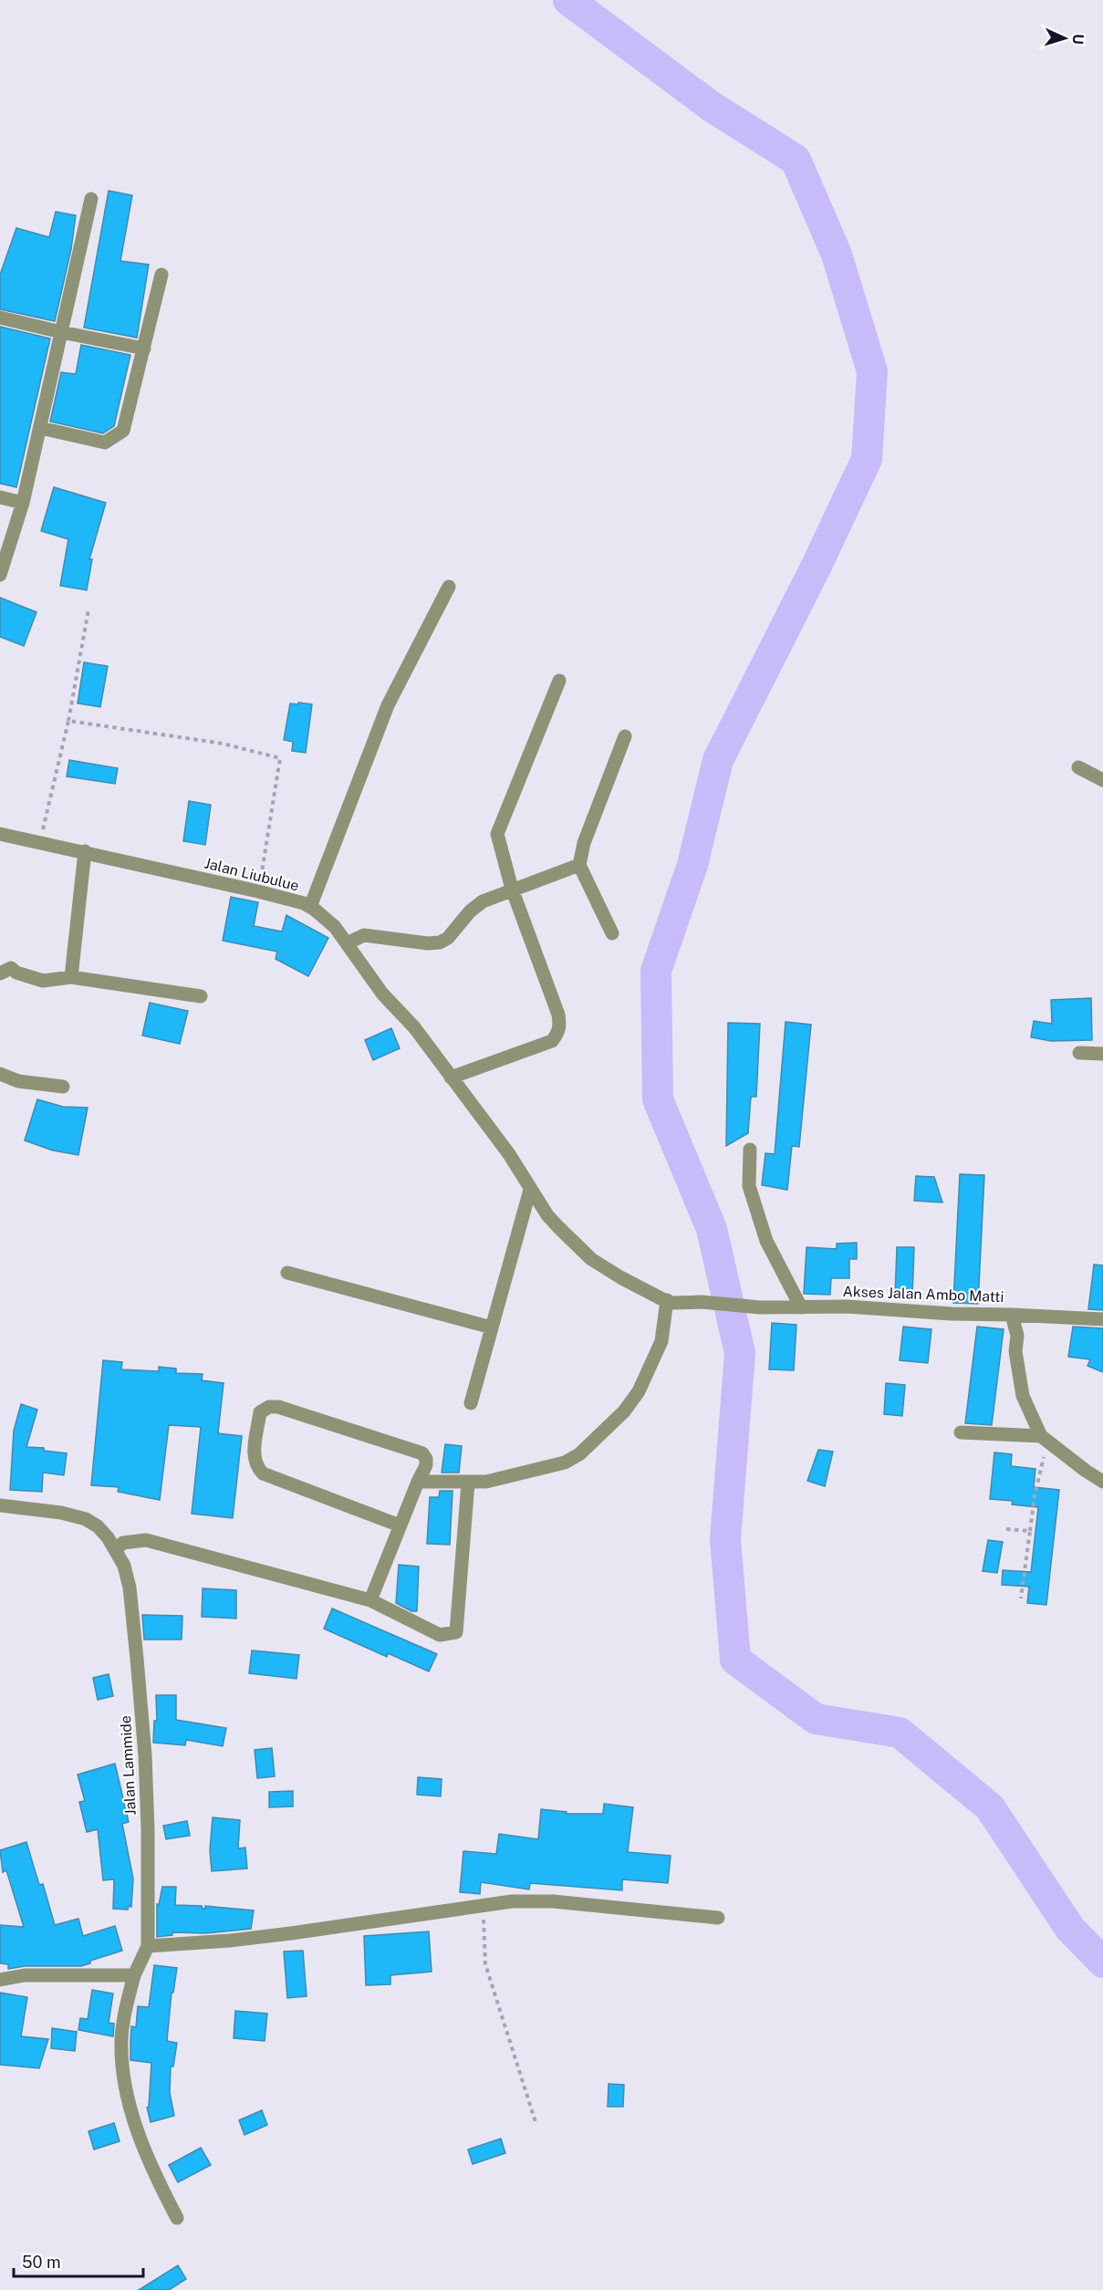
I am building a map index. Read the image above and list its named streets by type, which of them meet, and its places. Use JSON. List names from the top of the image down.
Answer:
{
  "streets": {
    "street": ["Jalan Liubulue", "Akses Jalan Ambo Matti", "Jalan Lammide"]
  },
  "crossings": [
    ["Jalan Liubulue", "Akses Jalan Ambo Matti"]
  ],
  "scale_bar": "50 m",
  "north": "right"
}
